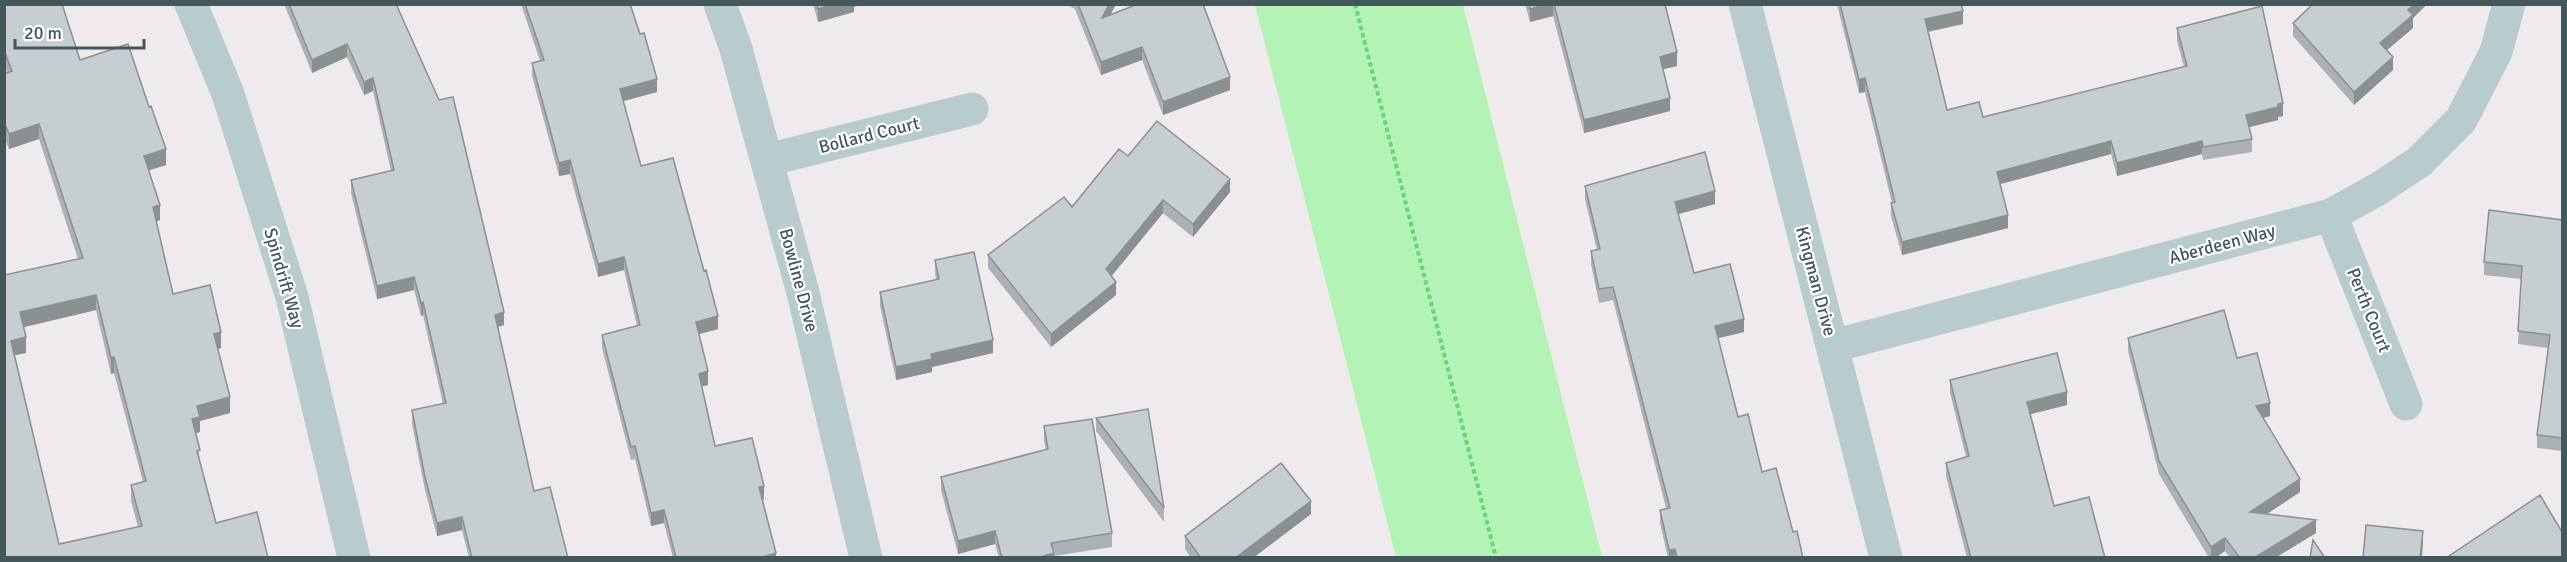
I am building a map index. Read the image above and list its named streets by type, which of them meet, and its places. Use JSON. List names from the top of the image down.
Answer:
{
  "streets": {
    "street": [
      "Bollard Court",
      "Aberdeen Way",
      "Spindrift Way",
      "Bowline Drive",
      "Kingman Drive",
      "Perth Court"
    ]
  },
  "crossings": [
    ["Bollard Court", "Bowline Drive"],
    ["Aberdeen Way", "Kingman Drive"],
    ["Aberdeen Way", "Perth Court"]
  ],
  "scale_bar": "20 m"
}
